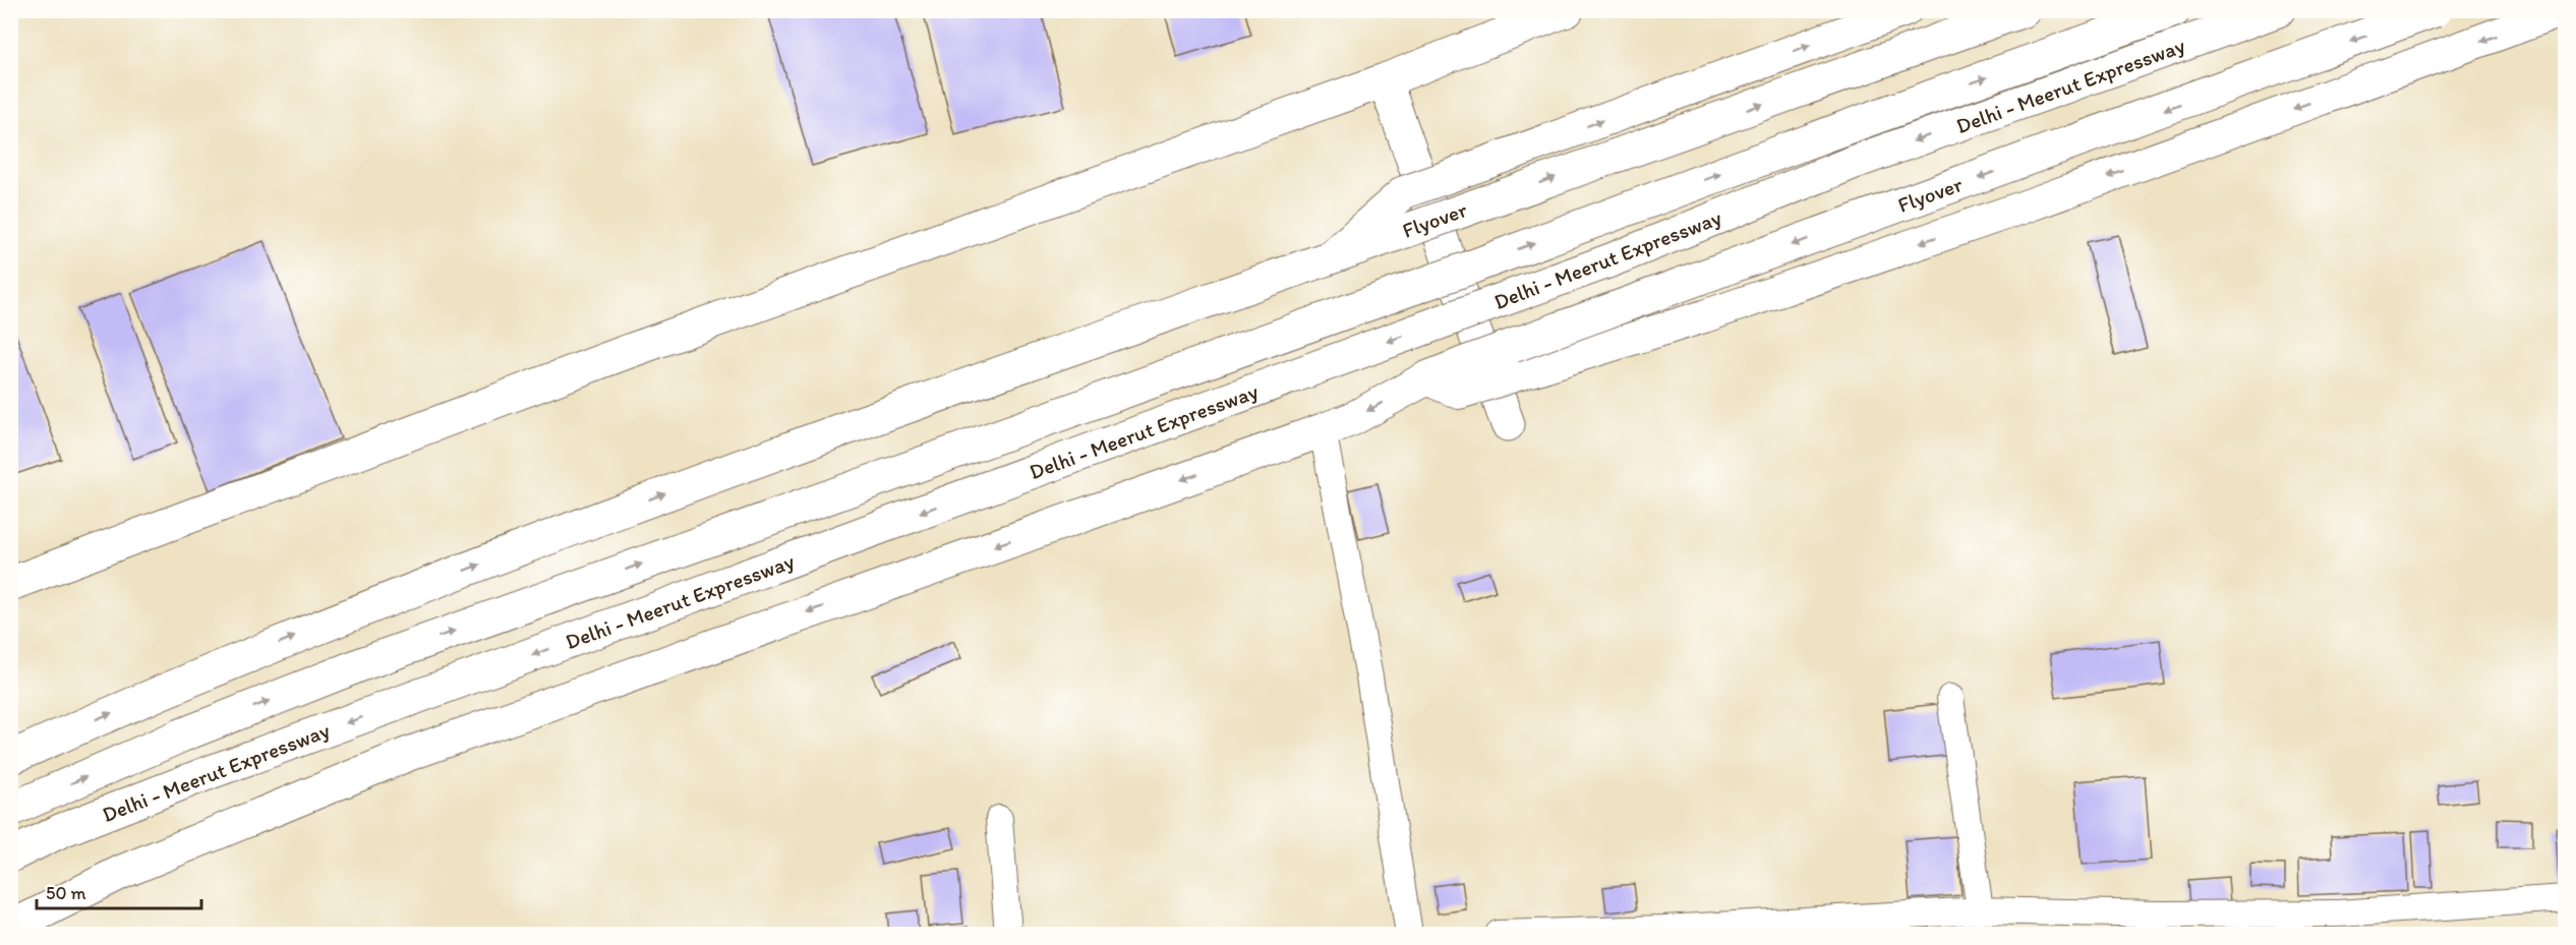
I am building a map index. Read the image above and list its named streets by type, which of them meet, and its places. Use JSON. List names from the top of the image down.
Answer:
{
  "streets": {
    "main road": ["Delhi - Meerut Expressway", "Flyover"]
  },
  "scale_bar": "50 m"
}
